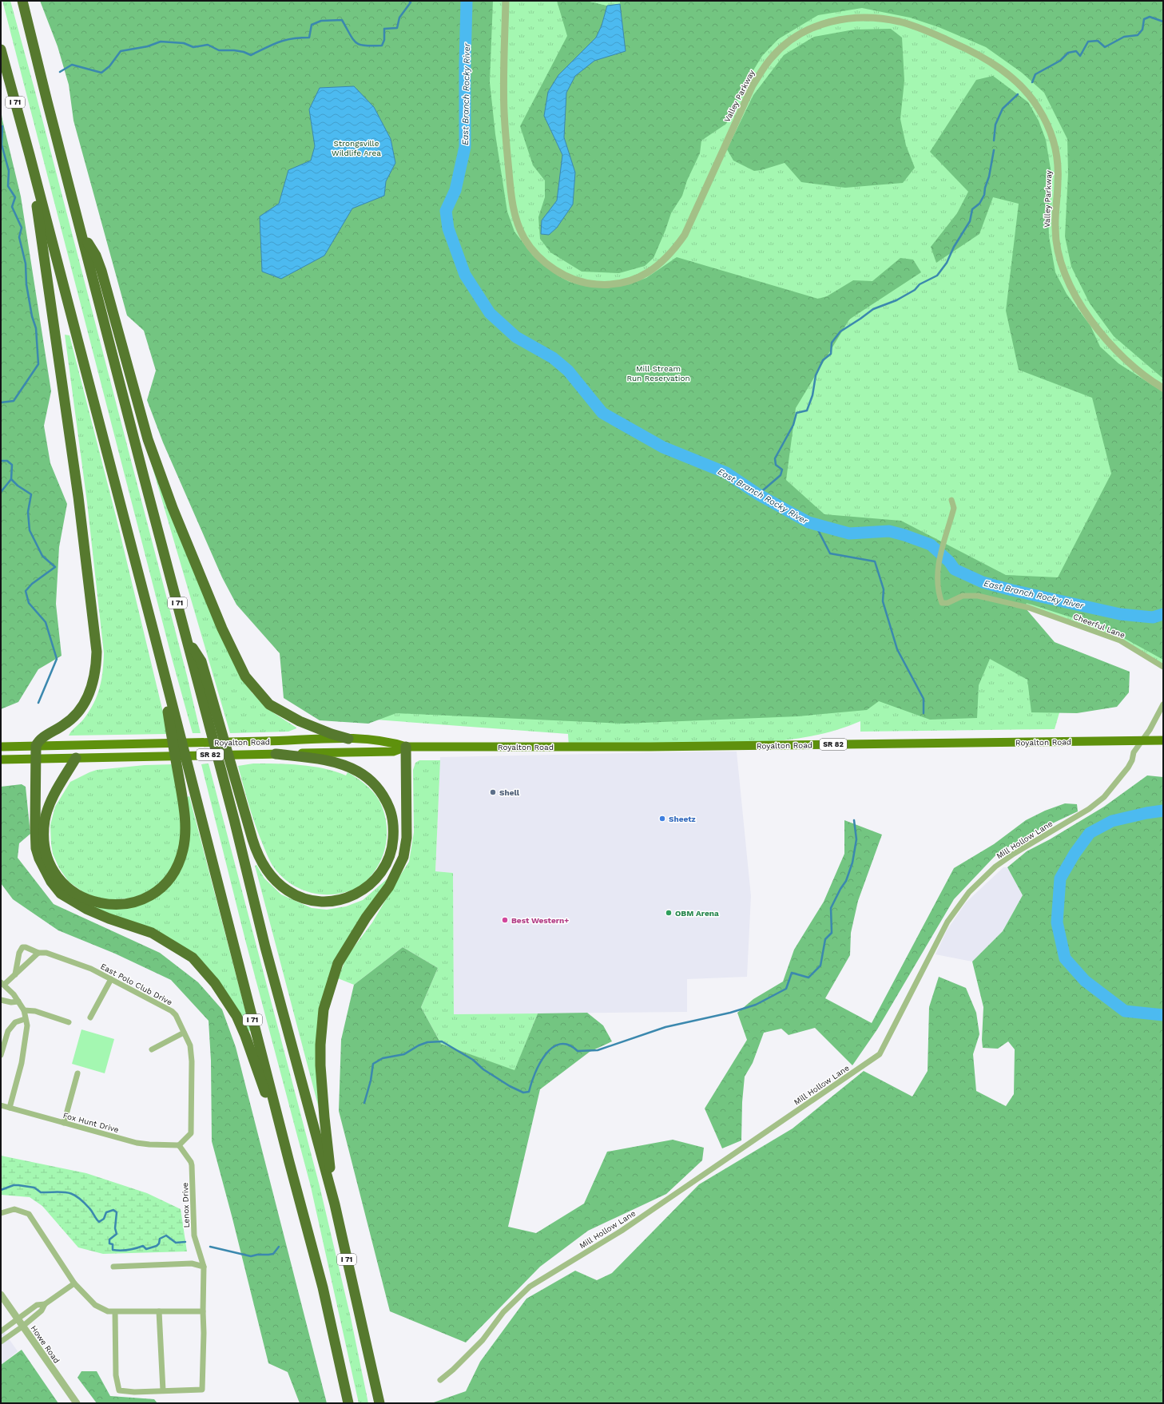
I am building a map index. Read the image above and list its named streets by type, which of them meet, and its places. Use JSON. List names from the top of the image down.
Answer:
{
  "streets": {
    "highway": ["I 71"],
    "main road": ["Royalton Road", "SR 82"],
    "street": [
      "Valley Parkway",
      "Cheerful Lane",
      "Mill Hollow Lane",
      "East Polo Club Drive",
      "Fox Hunt Drive",
      "Lenox Drive",
      "Howe Road"
    ]
  },
  "crossings": [
    ["Royalton Road", "Mill Hollow Lane"],
    ["East Polo Club Drive", "Fox Hunt Drive"],
    ["East Polo Club Drive", "Lenox Drive"],
    ["Fox Hunt Drive", "Lenox Drive"]
  ],
  "water": ["East Branch Rocky River"],
  "parks": ["Strongsville Wildlife Area", "Mill Stream Run Reservation"],
  "places": [
    "Shell",
    "Sheetz",
    "OBM Arena",
    "Best Western+"
  ]
}
